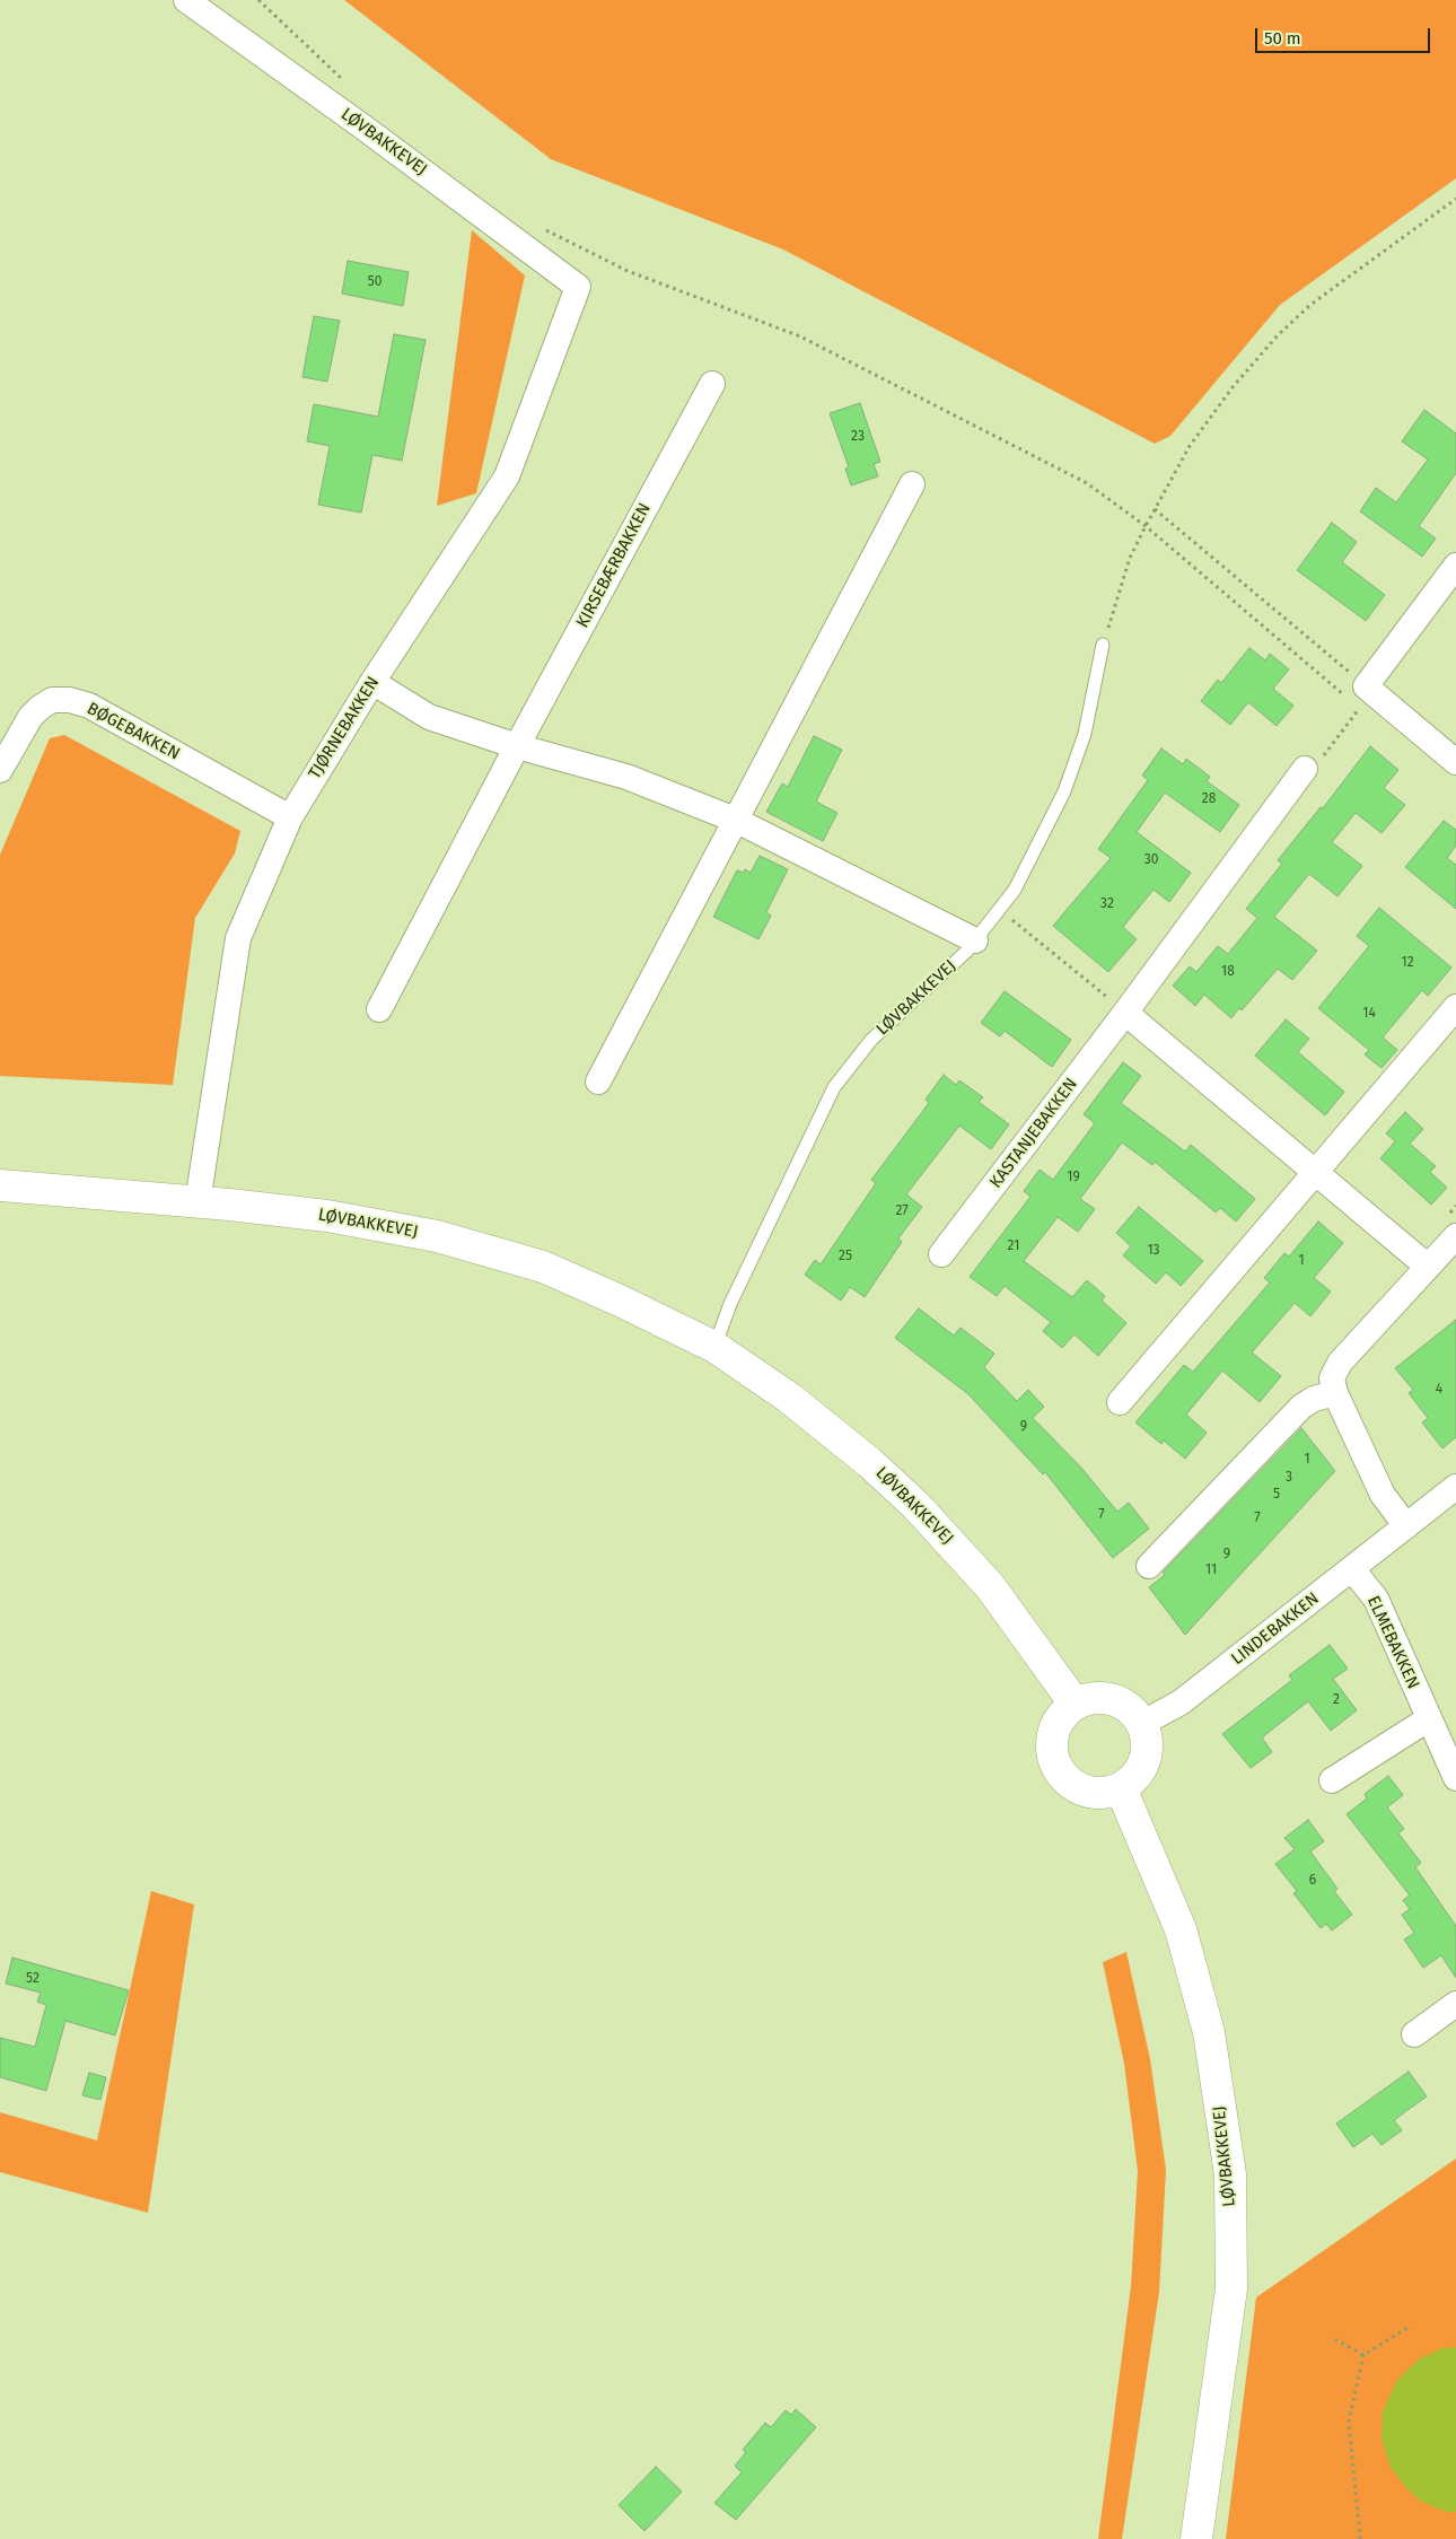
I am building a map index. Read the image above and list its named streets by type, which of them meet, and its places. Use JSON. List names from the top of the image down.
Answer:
{
  "streets": {
    "street": [
      "LØVBAKKEVEJ",
      "KIRSEBÆRBAKKEN",
      "TJØRNEBAKKEN",
      "BØGEBAKKEN",
      "KASTANJEBAKKEN",
      "LINDEBAKKEN",
      "ELMEBAKKEN"
    ]
  },
  "crossings": [
    ["LØVBAKKEVEJ", "TJØRNEBAKKEN"],
    ["LØVBAKKEVEJ", "LINDEBAKKEN"],
    ["TJØRNEBAKKEN", "BØGEBAKKEN"],
    ["LINDEBAKKEN", "ELMEBAKKEN"]
  ],
  "house_numbers": [
    "50",
    "23",
    "28",
    "30",
    "32",
    "12",
    "18",
    "14",
    "19",
    "27",
    "21",
    "13",
    "25",
    "1",
    "4",
    "9",
    "1",
    "3",
    "5",
    "7",
    "7",
    "9",
    "11",
    "2",
    "6",
    "52"
  ],
  "scale_bar": "50 m"
}
